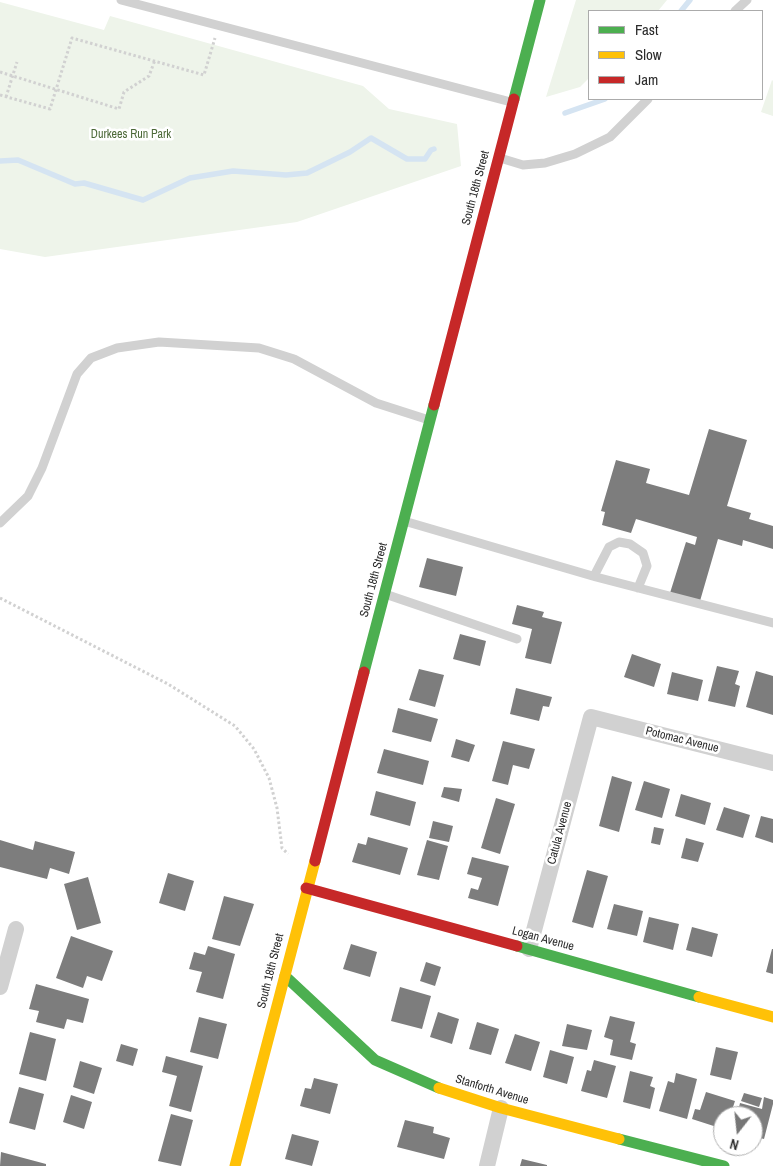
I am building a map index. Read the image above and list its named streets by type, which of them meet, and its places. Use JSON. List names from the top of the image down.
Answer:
{
  "streets": {
    "main road": ["South 18th Street", "Logan Avenue", "Stanforth Avenue"],
    "street": ["Potomac Avenue", "Catula Avenue"]
  },
  "crossings": [
    ["South 18th Street", "Logan Avenue"],
    ["South 18th Street", "Stanforth Avenue"],
    ["Potomac Avenue", "Catula Avenue"],
    ["Catula Avenue", "Logan Avenue"]
  ],
  "parks": ["Durkees Run Park"],
  "legend": ["Fast", "Slow", "Jam"],
  "north": "bottom"
}
